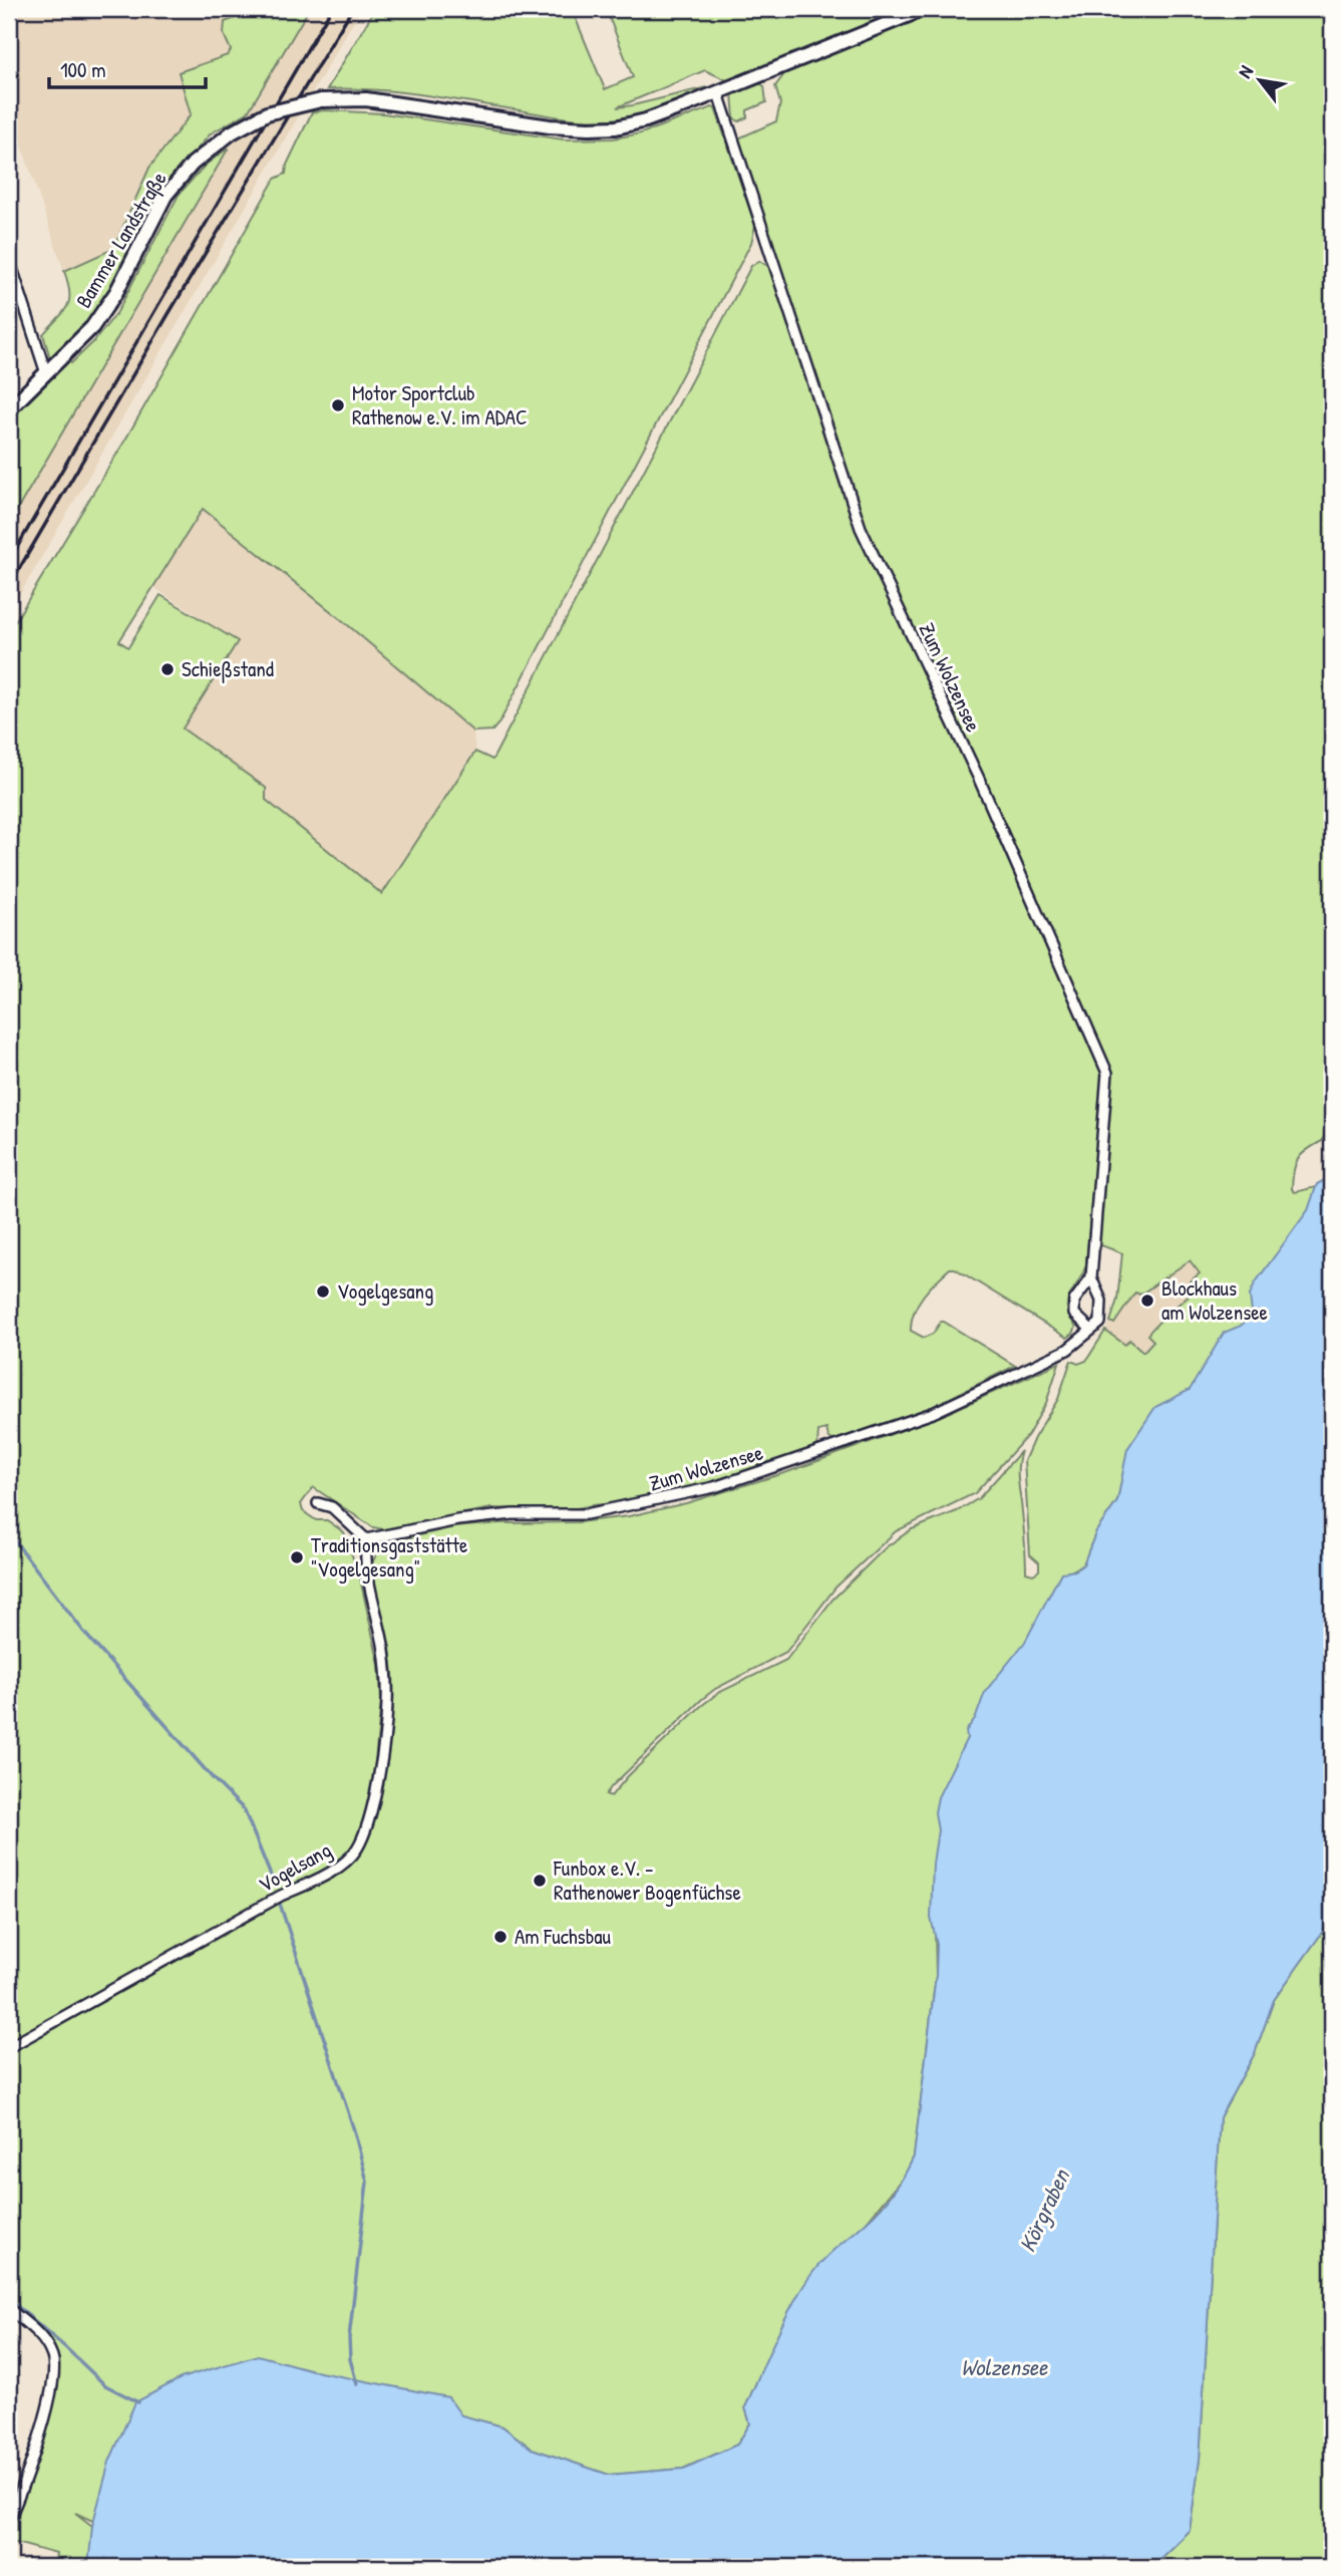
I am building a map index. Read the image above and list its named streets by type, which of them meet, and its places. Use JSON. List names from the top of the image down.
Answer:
{
  "streets": {
    "main road": ["Bammer Landstraße"],
    "street": ["Zum Wolzensee", "Vogelsang"]
  },
  "crossings": [
    ["Bammer Landstraße", "Zum Wolzensee"],
    ["Zum Wolzensee", "Vogelsang"]
  ],
  "water": ["Körgraben", "Wolzensee"],
  "places": [
    "Motor Sportclub Rathenow e.V. im ADAC",
    "Schießstand",
    "Vogelgesang",
    "Blockhaus am Wolzensee",
    "Traditionsgaststätte \"Vogelgesang\"",
    "Funbox e.V. - Rathenower Bogenfüchse",
    "Am Fuchsbau"
  ],
  "scale_bar": "100 m",
  "north": "top left"
}
